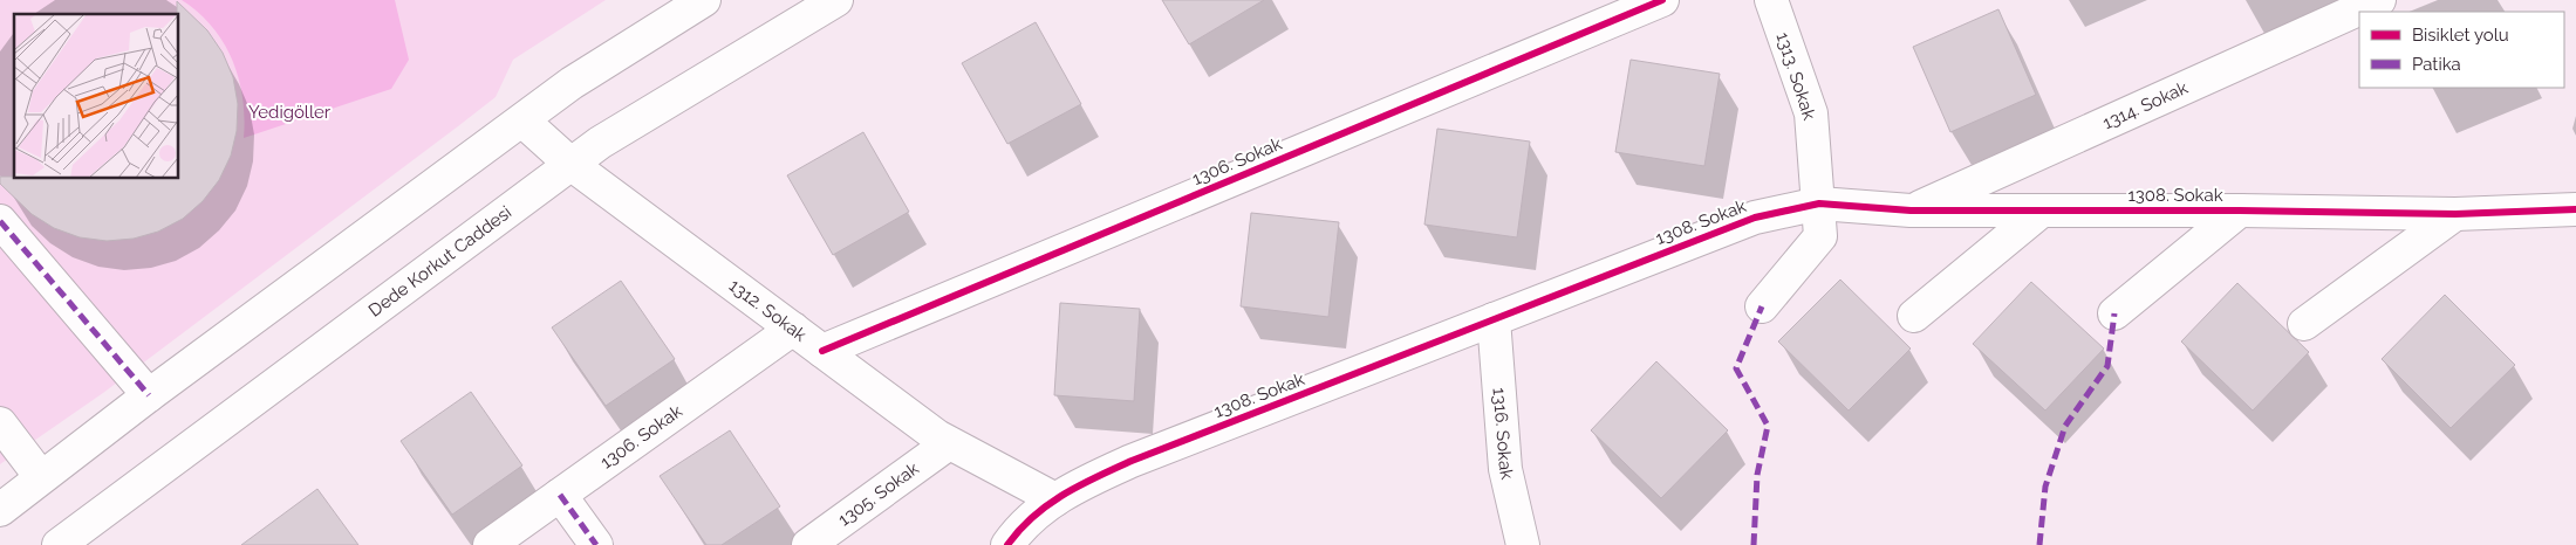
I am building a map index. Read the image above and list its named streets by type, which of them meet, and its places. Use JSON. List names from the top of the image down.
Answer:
{
  "streets": {
    "street": [
      "1313. Sokak",
      "1314. Sokak",
      "1306. Sokak",
      "1308. Sokak",
      "Dede Korkut Caddesi",
      "1312. Sokak",
      "1316. Sokak",
      "1305. Sokak"
    ]
  },
  "crossings": [
    ["1313. Sokak", "1308. Sokak"],
    ["1314. Sokak", "1308. Sokak"],
    ["1306. Sokak", "1312. Sokak"],
    ["1308. Sokak", "1312. Sokak"],
    ["1308. Sokak", "1316. Sokak"],
    ["Dede Korkut Caddesi", "1312. Sokak"],
    ["1312. Sokak", "1305. Sokak"]
  ],
  "parks": ["Yedigöller"],
  "legend": ["Bisiklet yolu", "Patika"]
}
